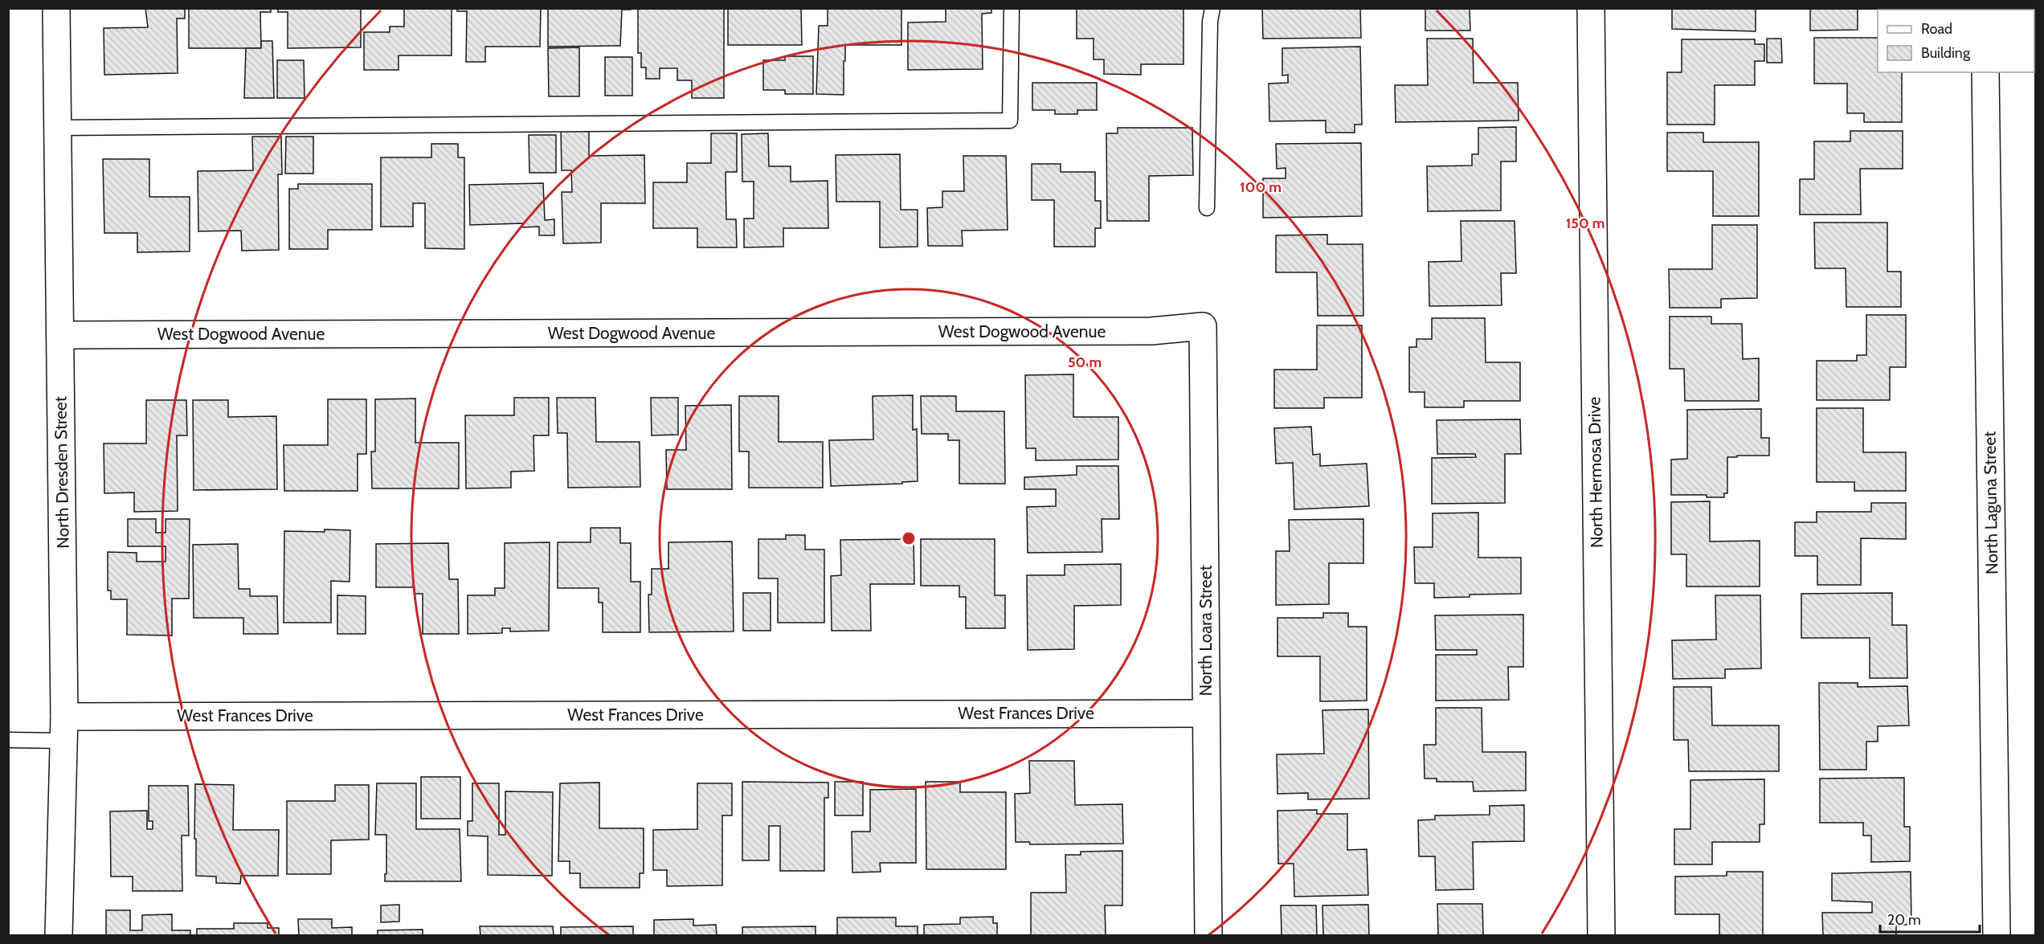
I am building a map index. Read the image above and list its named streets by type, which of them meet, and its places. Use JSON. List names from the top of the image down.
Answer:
{
  "streets": {
    "street": [
      "West Dogwood Avenue",
      "North Dresden Street",
      "North Hermosa Drive",
      "North Laguna Street",
      "North Loara Street",
      "West Frances Drive"
    ]
  },
  "crossings": [
    ["West Dogwood Avenue", "North Dresden Street"],
    ["West Dogwood Avenue", "North Loara Street"],
    ["North Dresden Street", "West Frances Drive"],
    ["North Loara Street", "West Frances Drive"]
  ],
  "legend": ["Road", "Building"],
  "scale_bar": "20 m",
  "rings": ["100 m", "150 m", "50 m"]
}
